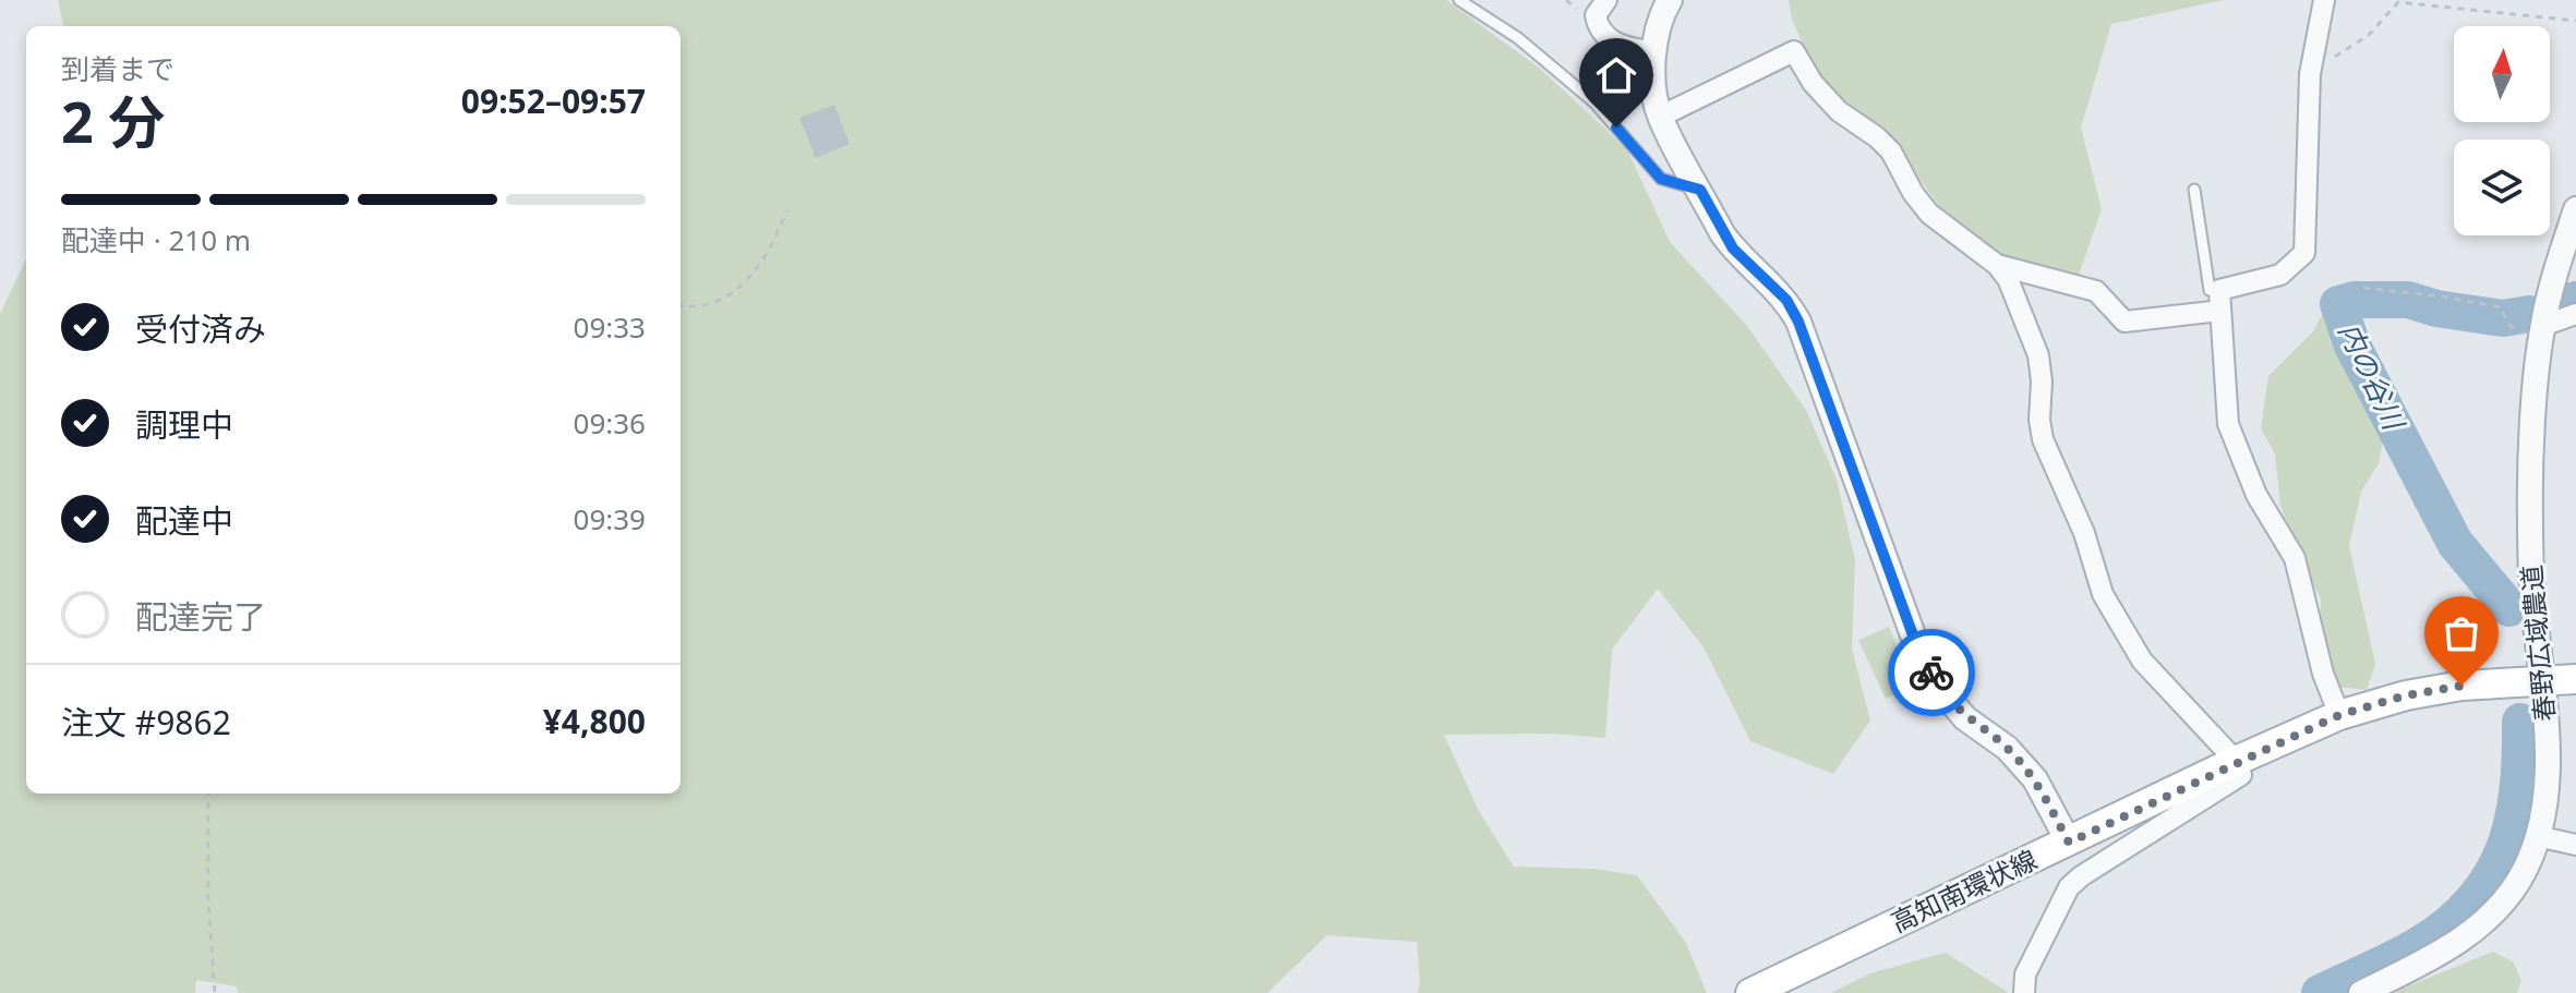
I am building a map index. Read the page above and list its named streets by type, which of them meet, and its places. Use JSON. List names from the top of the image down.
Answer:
{
  "streets": {
    "main road": ["高知南環状線"],
    "street": ["春野広域農道"]
  },
  "crossings": [
    ["春野広域農道", "高知南環状線"]
  ],
  "water": ["内の谷川"],
  "north": "top",
  "page": {
    "heading": ["2 分", "到着まで", "09:52–09:57"],
    "panel": ["注文 #9862", "¥4,800"],
    "bar": "配達中 · 210 m",
    "list": [
      ["受付済み", "09:33"],
      ["調理中", "09:36"],
      ["配達中", "09:39"],
      "配達完了"
    ]
  }
}
